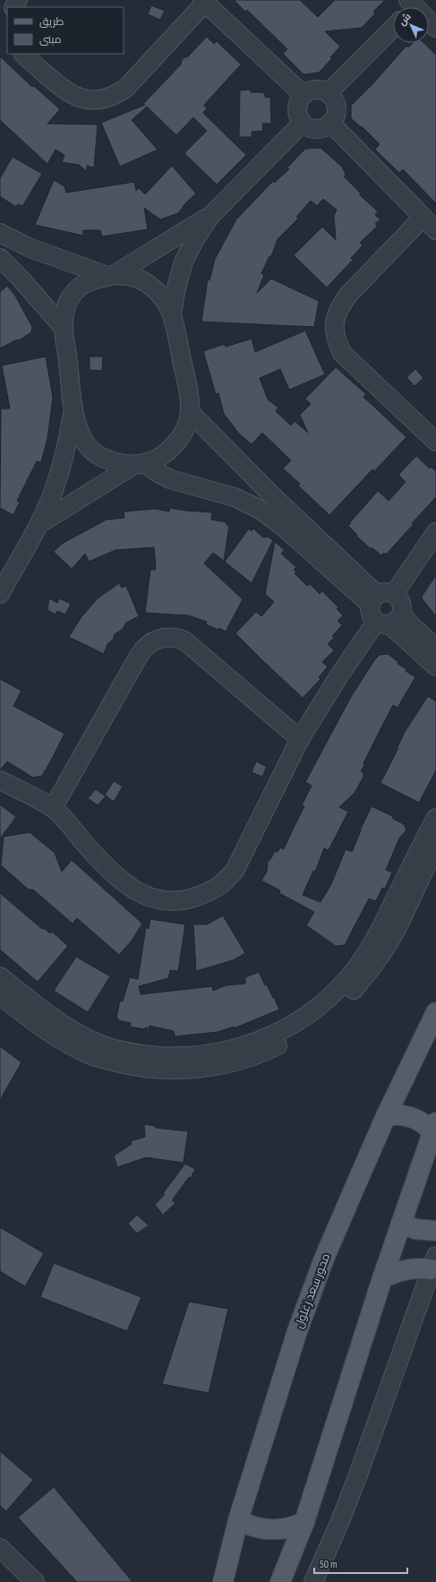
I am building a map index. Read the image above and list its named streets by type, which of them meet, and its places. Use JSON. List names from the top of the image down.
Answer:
{
  "streets": {
    "main road": ["محور سعد زغلول"]
  },
  "legend": ["طريق", "مبنى"],
  "scale_bar": "50 m",
  "north": "top left"
}
